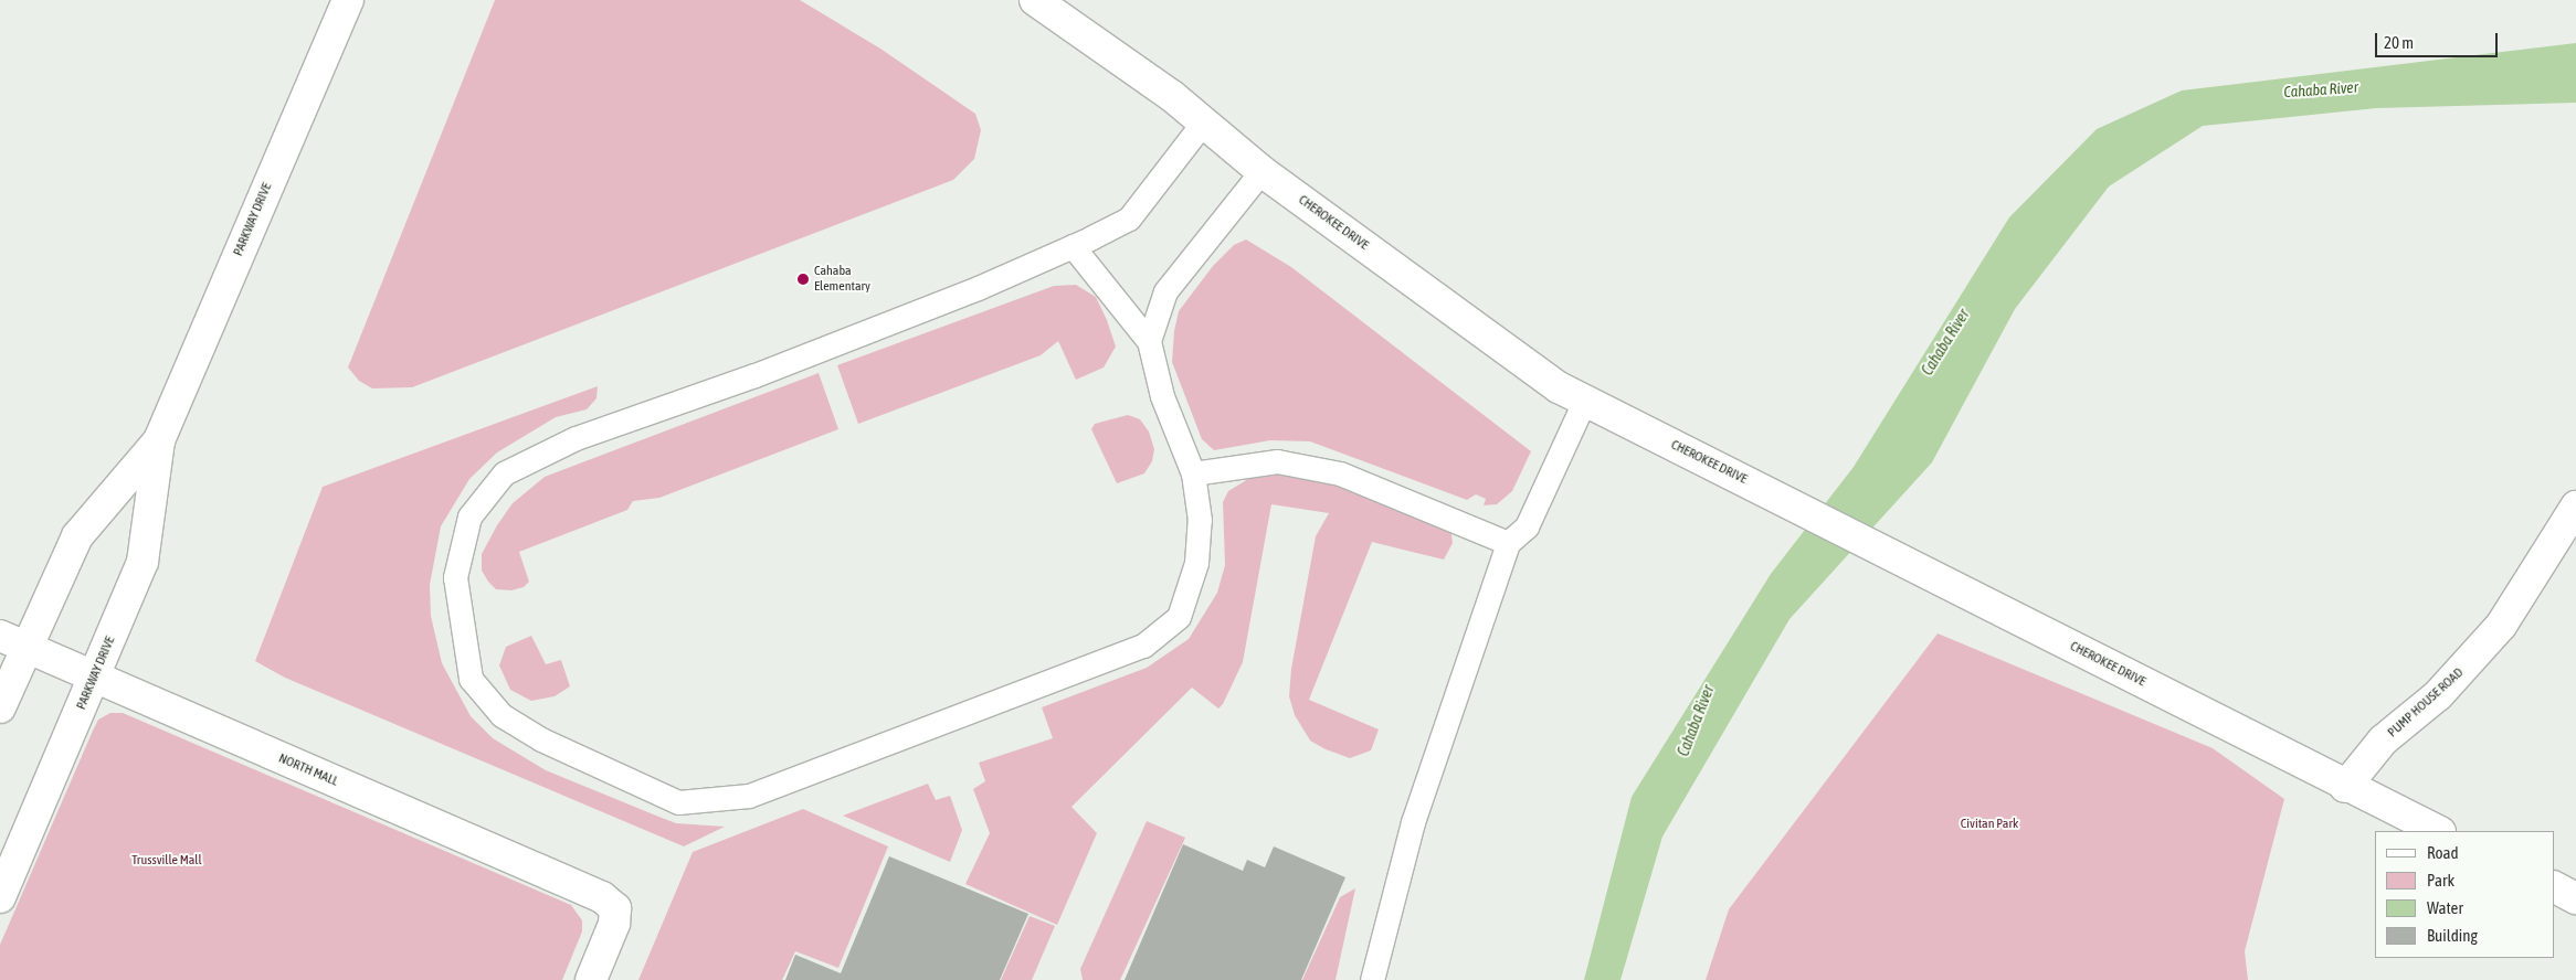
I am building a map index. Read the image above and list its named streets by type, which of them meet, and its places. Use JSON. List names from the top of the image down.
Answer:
{
  "streets": {
    "street": [
      "PARKWAY DRIVE",
      "CHEROKEE DRIVE",
      "PUMP HOUSE ROAD",
      "NORTH MALL"
    ]
  },
  "crossings": [
    ["PARKWAY DRIVE", "NORTH MALL"],
    ["CHEROKEE DRIVE", "PUMP HOUSE ROAD"]
  ],
  "water": ["Cahaba River"],
  "parks": ["Civitan Park", "Trussville Mall"],
  "places": ["Cahaba Elementary"],
  "legend": [
    "Road",
    "Park",
    "Water",
    "Building"
  ],
  "scale_bar": "20 m"
}
